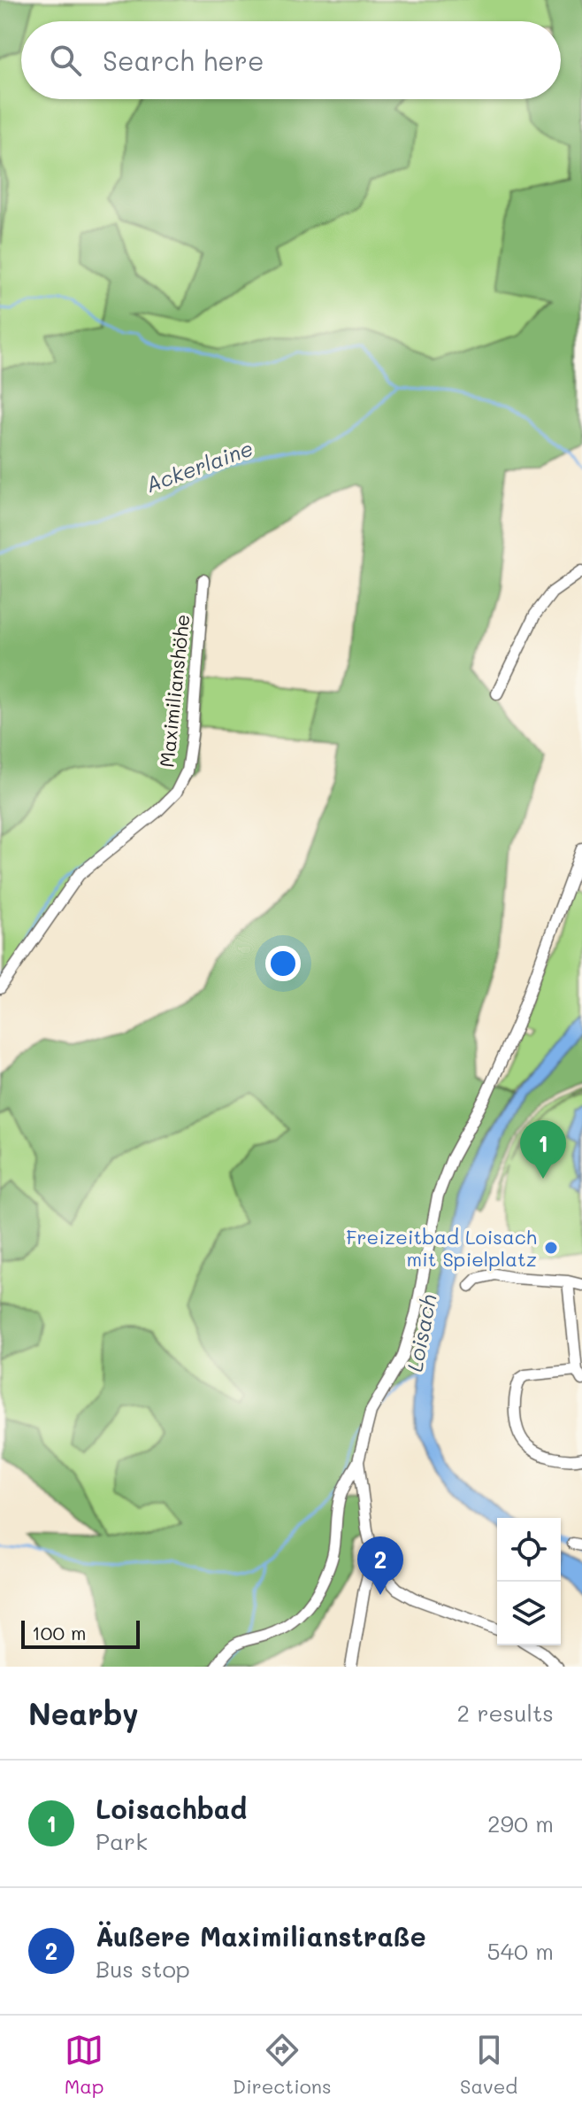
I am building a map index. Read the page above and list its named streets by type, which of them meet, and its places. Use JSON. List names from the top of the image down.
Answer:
{
  "streets": {
    "street": ["Maximilianshöhe"]
  },
  "water": ["Ackerlaine", "Loisach"],
  "places": ["Freizeitbad Loisach mit Spielplatz"],
  "scale_bar": "100 m",
  "page": {
    "search": "Search here",
    "pins": ["1", "2"],
    "scale": "100 m",
    "heading": ["Nearby", "2 results"],
    "list": [
      {
        "mark": "1",
        "name": "Loisachbad",
        "note": "Park",
        "value": "290 m"
      },
      {
        "mark": "2",
        "name": "Äußere Maximilianstraße",
        "note": "Bus stop",
        "value": "540 m"
      }
    ],
    "nav": ["Map", "Directions", "Saved"]
  }
}
